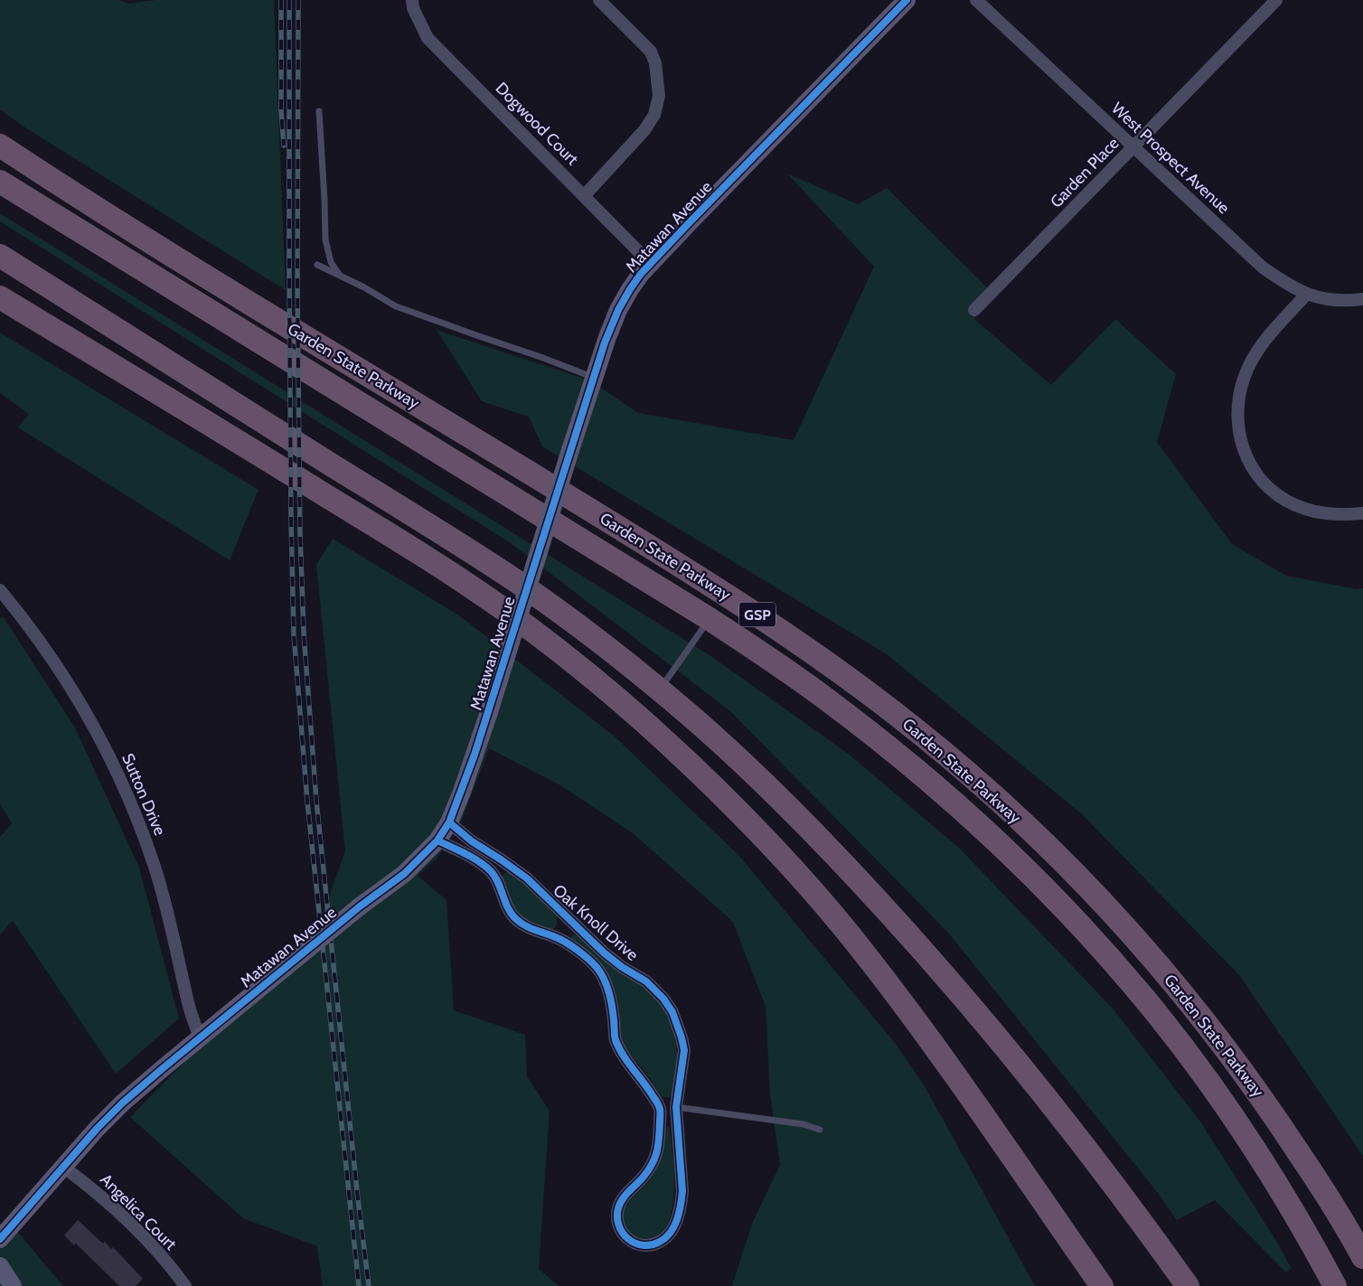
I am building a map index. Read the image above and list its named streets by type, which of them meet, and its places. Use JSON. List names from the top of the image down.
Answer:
{
  "streets": {
    "highway": ["Garden State Parkway", "GSP"],
    "street": [
      "Dogwood Court",
      "West Prospect Avenue",
      "Garden Place",
      "Matawan Avenue",
      "Sutton Drive",
      "Oak Knoll Drive",
      "Angelica Court"
    ]
  },
  "crossings": [
    ["Dogwood Court", "Matawan Avenue"],
    ["West Prospect Avenue", "Garden Place"],
    ["Matawan Avenue", "Sutton Drive"],
    ["Matawan Avenue", "Oak Knoll Drive"],
    ["Matawan Avenue", "Angelica Court"]
  ]
}
